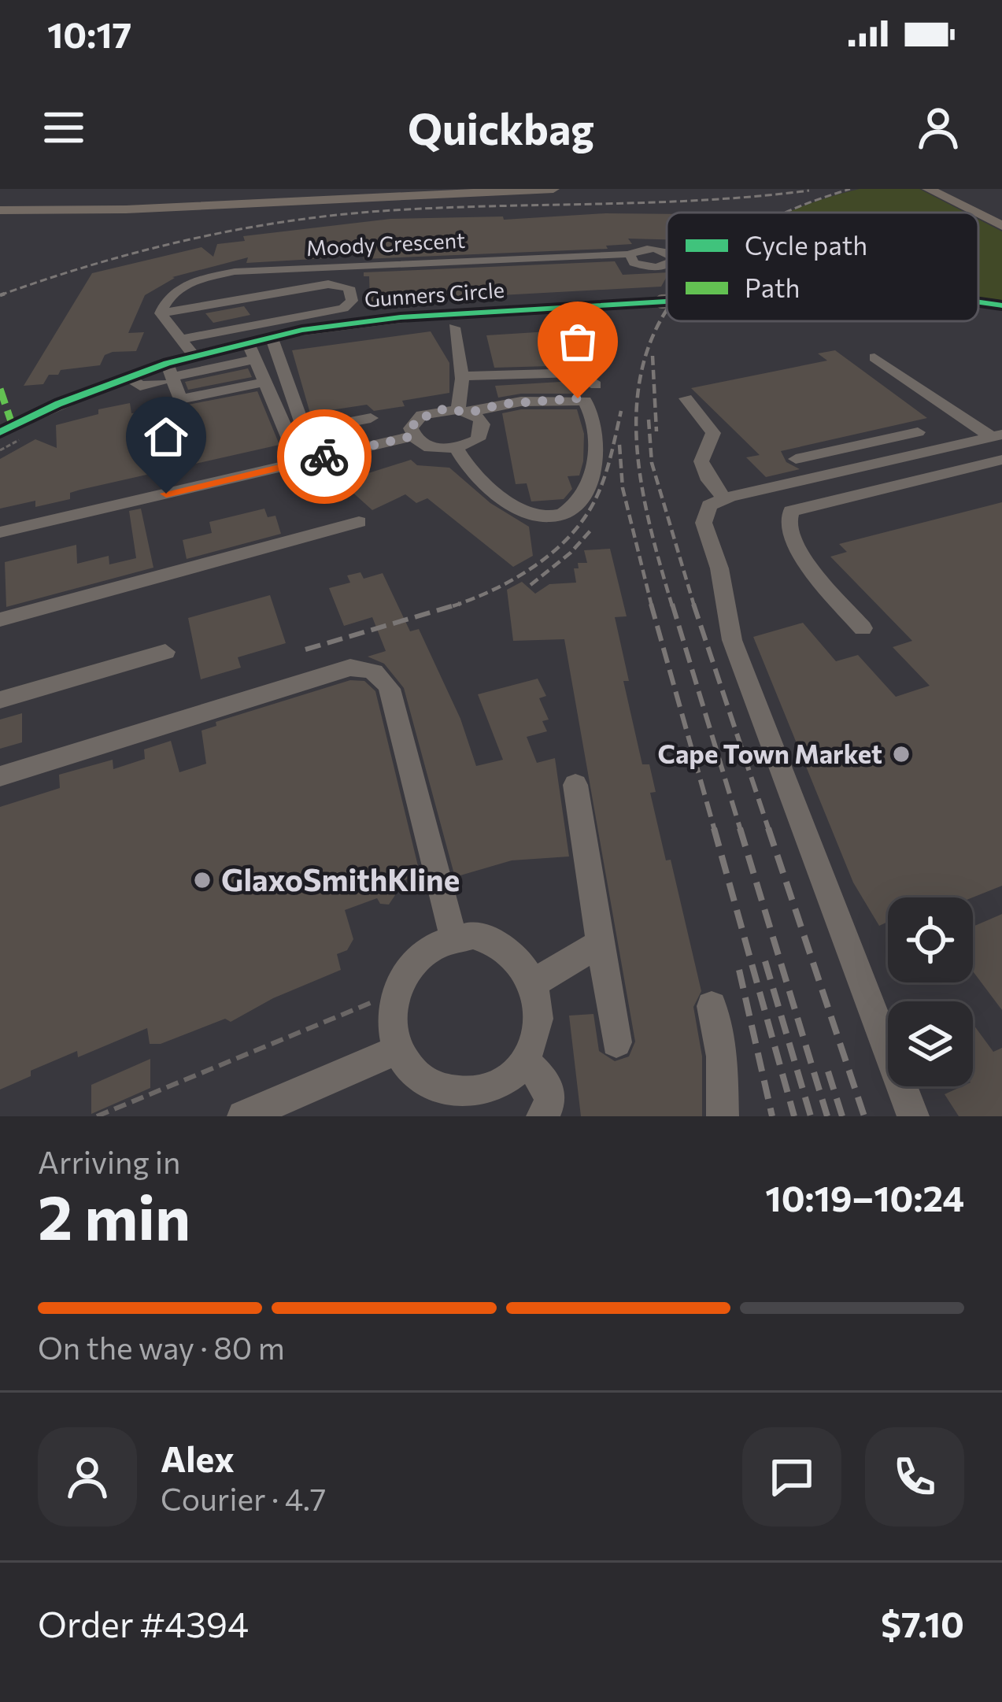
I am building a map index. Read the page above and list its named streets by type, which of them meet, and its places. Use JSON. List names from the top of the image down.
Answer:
{
  "streets": {
    "street": ["Moody Crescent", "Gunners Circle"]
  },
  "places": ["Cape Town Market", "GlaxoSmithKline"],
  "legend": ["Cycle path", "Path"],
  "page": {
    "status": "10:17",
    "header": "Quickbag",
    "heading": ["2 min", "Arriving in", "10:19–10:24"],
    "panel": [
      "Alex",
      "Courier · 4.7",
      "Order #4394",
      "$7.10"
    ],
    "bar": "On the way · 80 m"
  }
}
